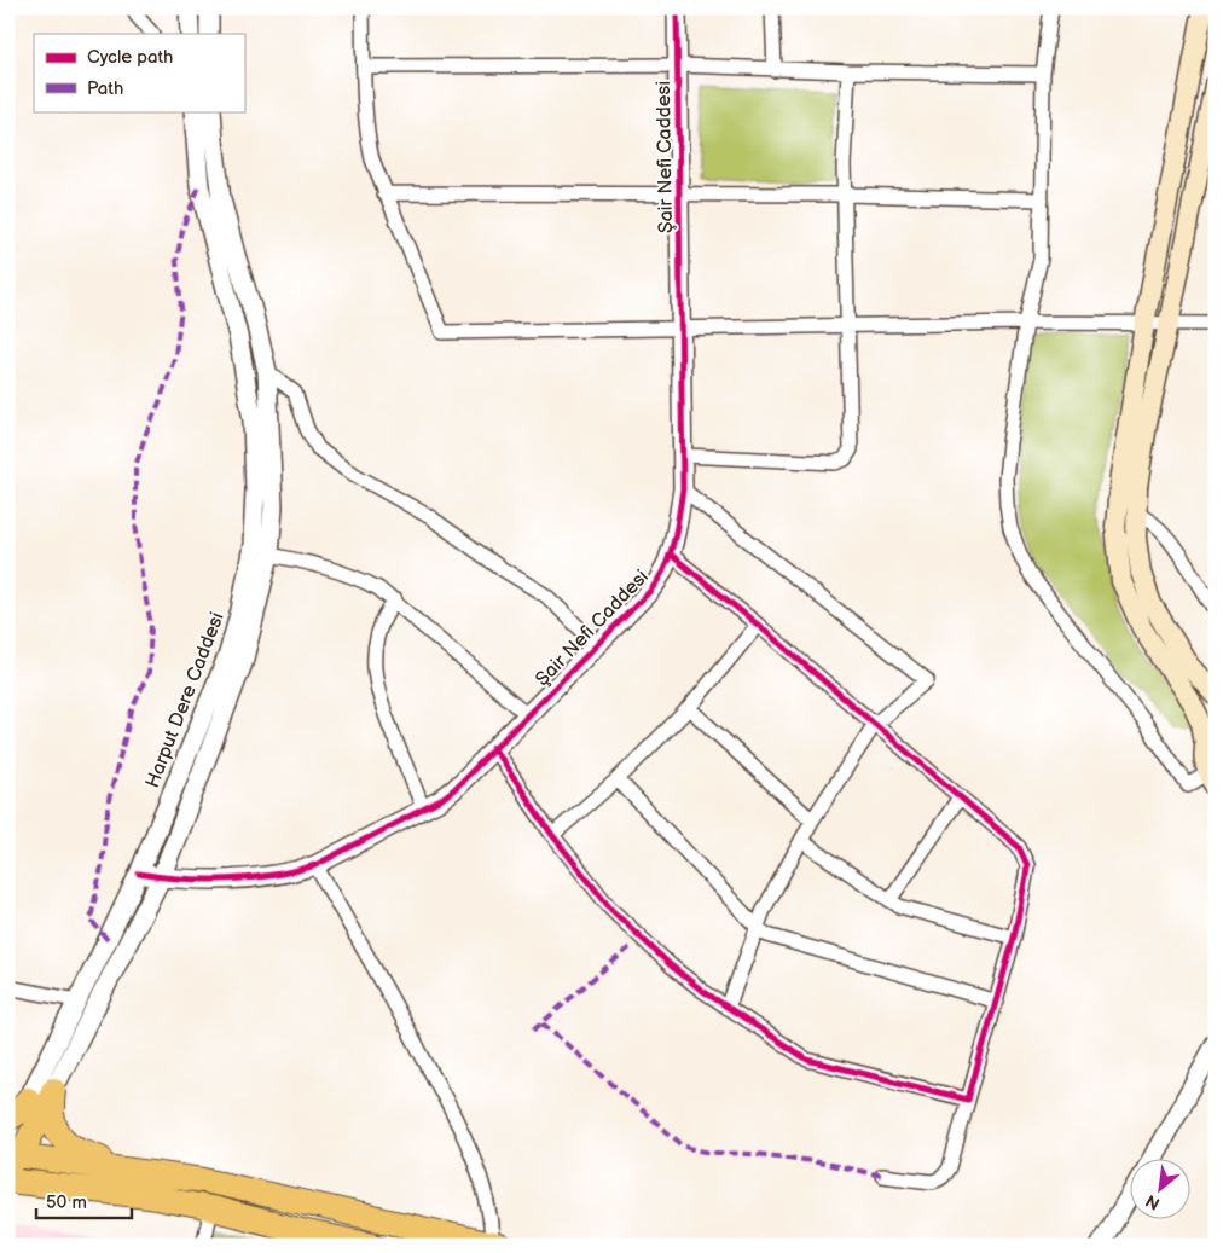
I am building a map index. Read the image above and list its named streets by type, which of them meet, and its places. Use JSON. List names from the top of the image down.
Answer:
{
  "streets": {
    "street": ["Şair Nefi Caddesi", "Harput Dere Caddesi"]
  },
  "crossings": [
    ["Şair Nefi Caddesi", "Harput Dere Caddesi"]
  ],
  "legend": ["Cycle path", "Path"],
  "scale_bar": "50 m",
  "north": "bottom left"
}
